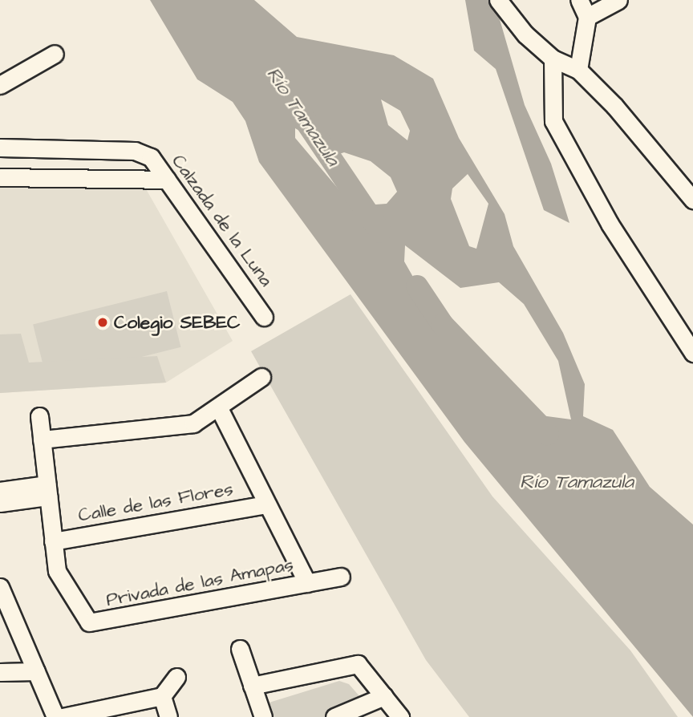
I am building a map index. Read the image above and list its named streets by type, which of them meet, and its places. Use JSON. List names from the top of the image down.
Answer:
{
  "streets": {
    "street": ["Calzada de la Luna", "Calle de las Flores", "Privada de las Amapas"]
  },
  "crossings": [
    ["Calle de las Flores", "Privada de las Amapas"]
  ],
  "water": ["Río Tamazula"],
  "places": ["Colegio SEBEC"]
}
